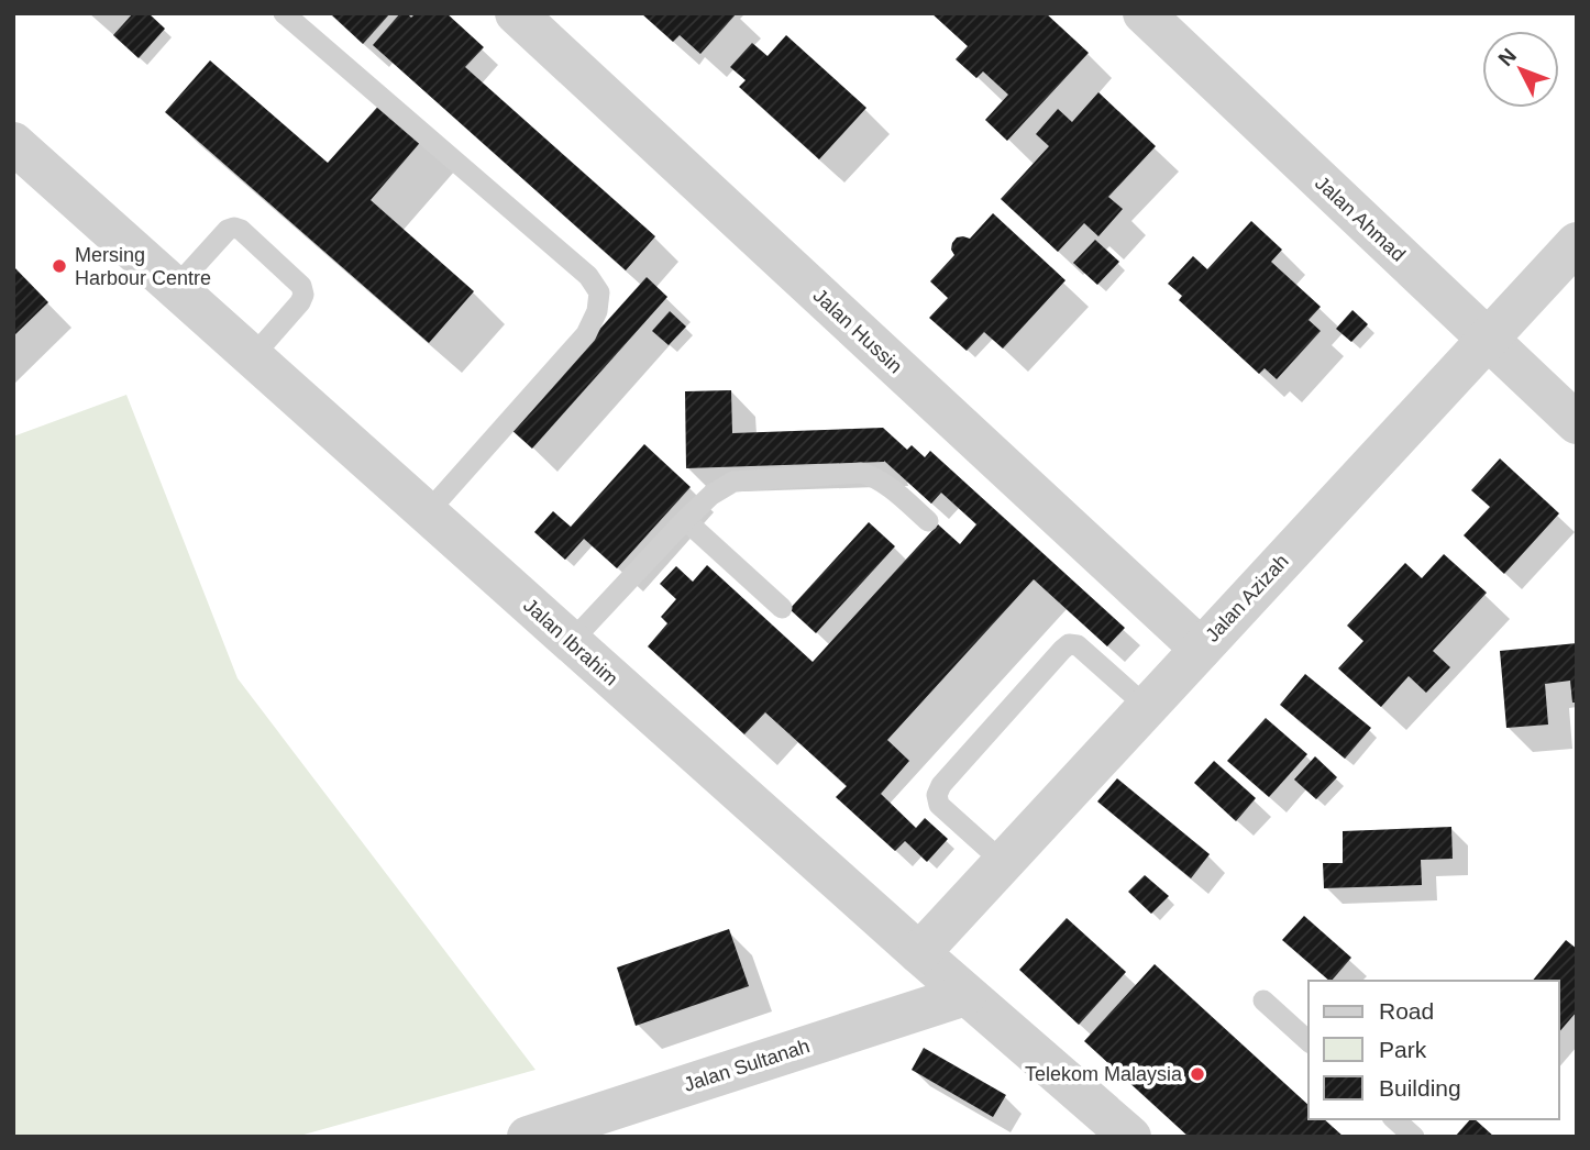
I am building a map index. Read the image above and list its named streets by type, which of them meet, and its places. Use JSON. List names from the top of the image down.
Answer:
{
  "streets": {
    "street": [
      "Jalan Ahmad",
      "Jalan Hussin",
      "Jalan Azizah",
      "Jalan Ibrahim",
      "Jalan Sultanah"
    ]
  },
  "crossings": [
    ["Jalan Ahmad", "Jalan Azizah"],
    ["Jalan Hussin", "Jalan Azizah"],
    ["Jalan Azizah", "Jalan Ibrahim"],
    ["Jalan Ibrahim", "Jalan Sultanah"]
  ],
  "places": ["Mersing Harbour Centre", "Telekom Malaysia"],
  "legend": ["Road", "Park", "Building"],
  "north": "top left"
}
